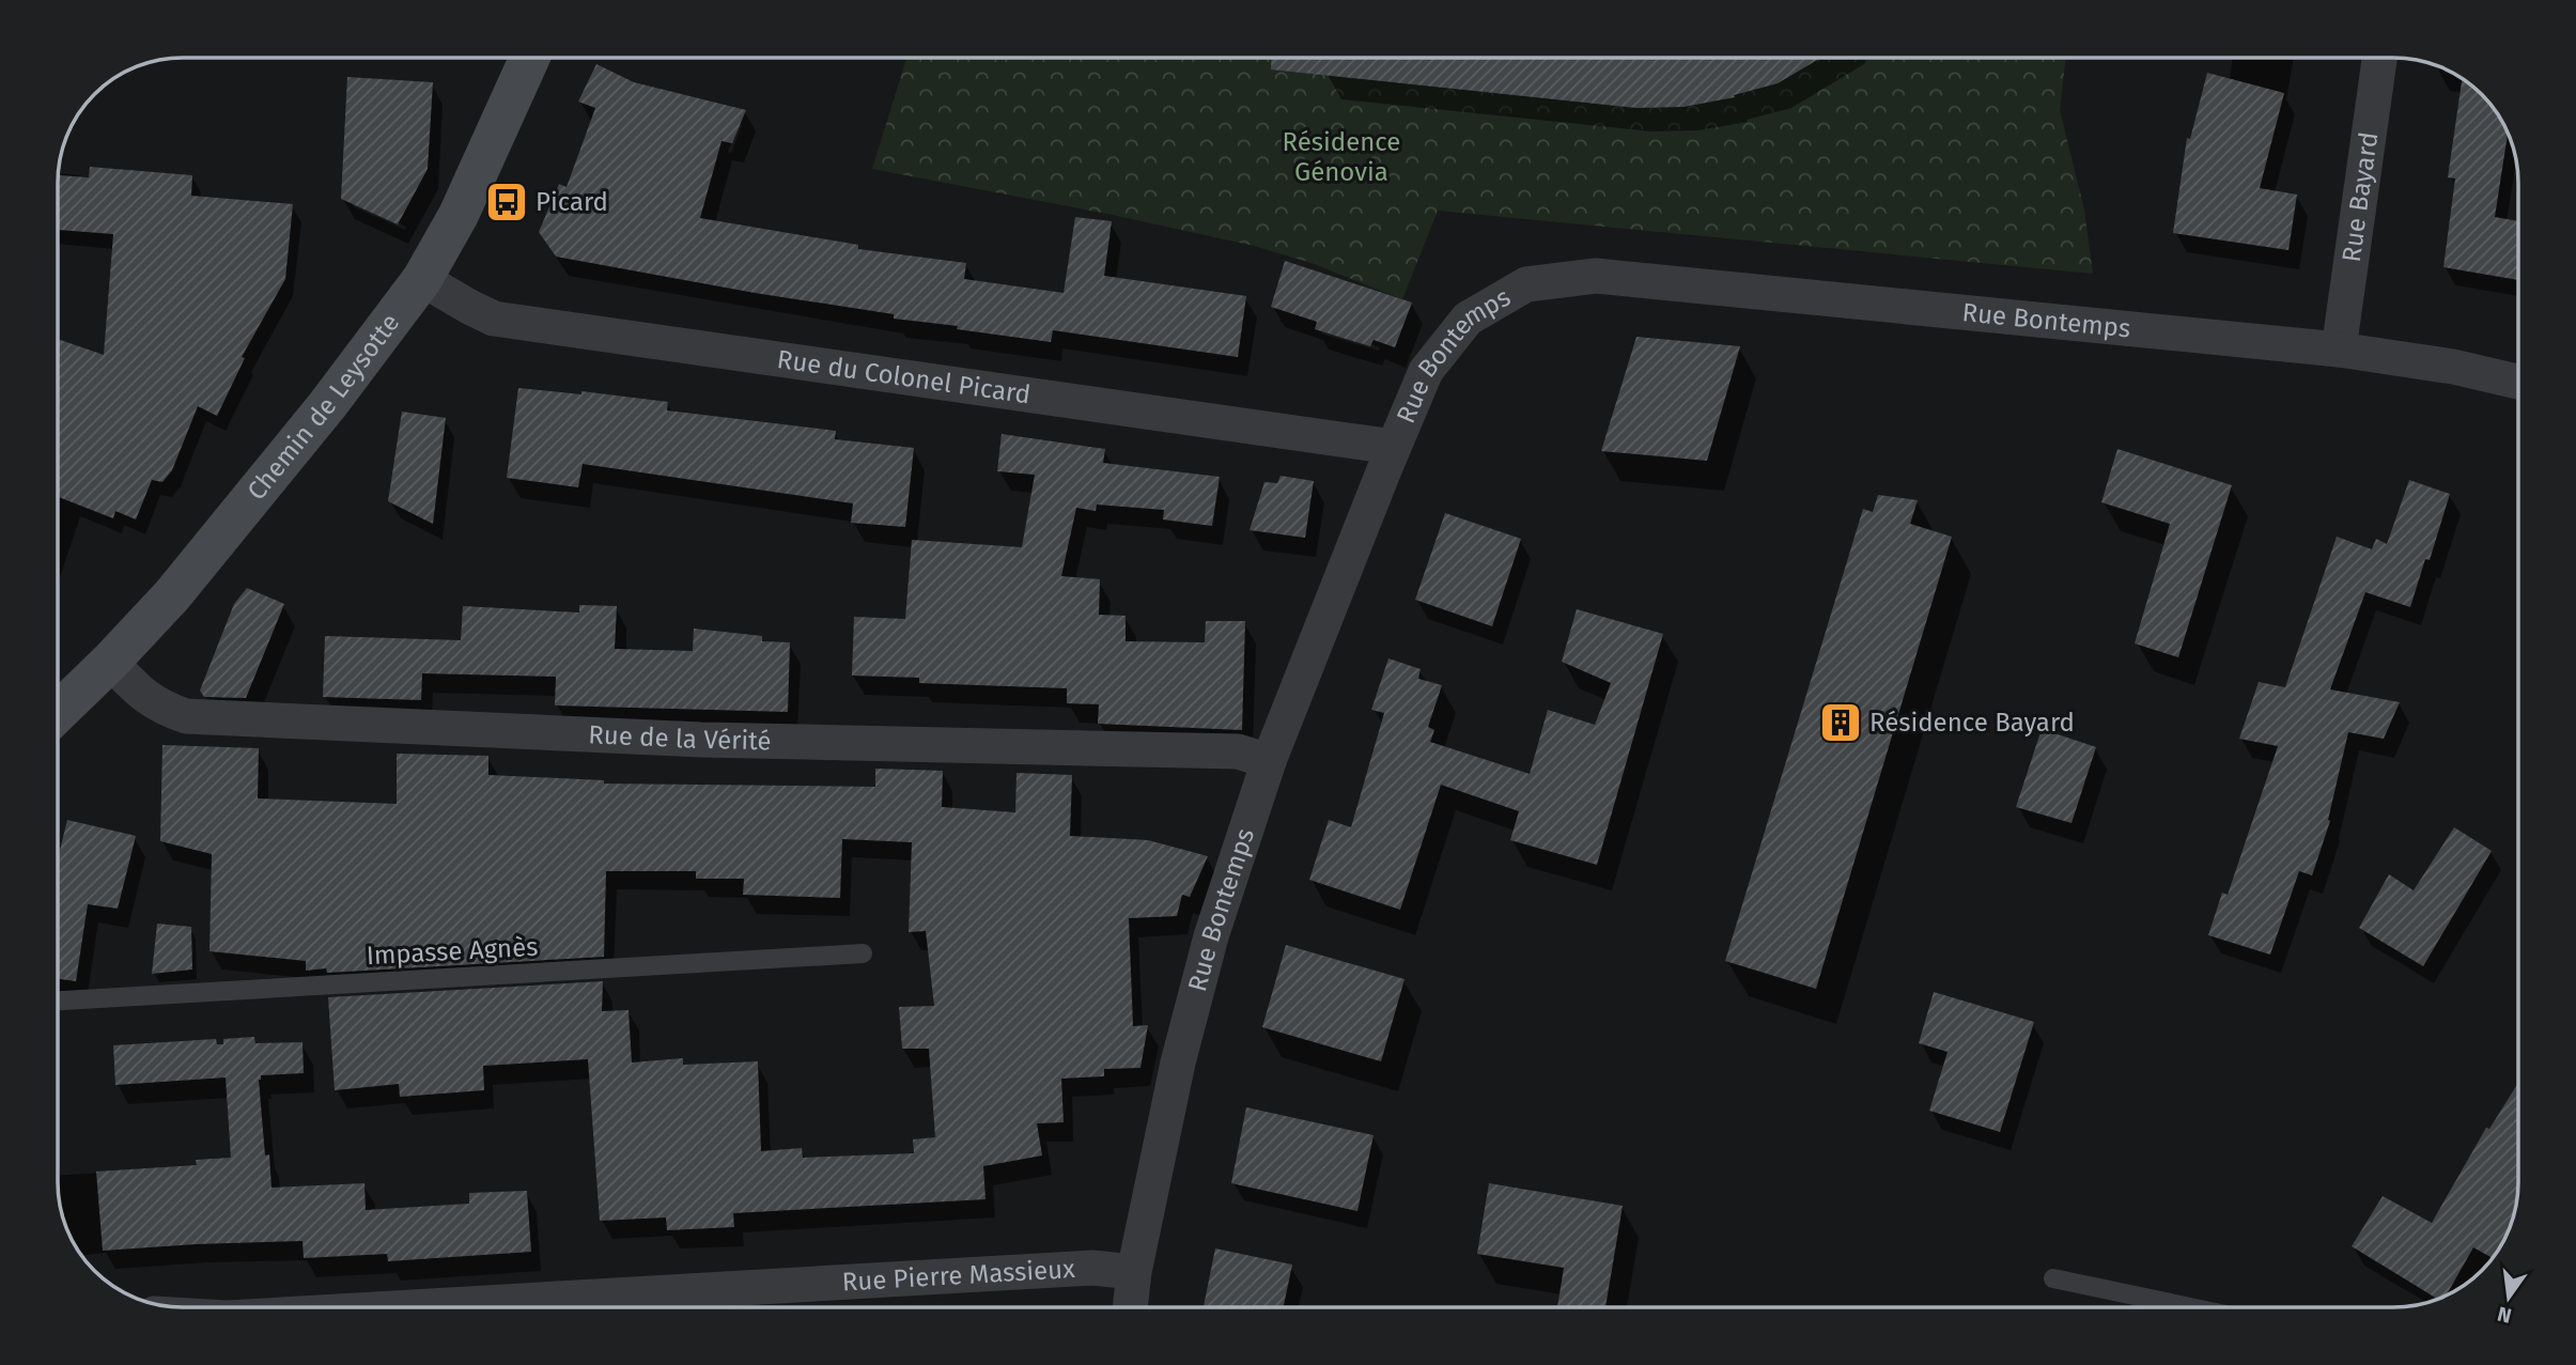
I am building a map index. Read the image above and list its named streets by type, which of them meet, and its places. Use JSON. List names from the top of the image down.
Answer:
{
  "streets": {
    "street": [
      "Rue Bayard",
      "Rue Bontemps",
      "Rue du Colonel Picard",
      "Chemin de Leysotte",
      "Rue de la Vérité",
      "Rue Pierre Massieux"
    ],
    "lane": ["Impasse Agnès"]
  },
  "crossings": [
    ["Rue Bayard", "Rue Bontemps"],
    ["Rue Bontemps", "Rue du Colonel Picard"],
    ["Rue Bontemps", "Rue de la Vérité"],
    ["Rue Bontemps", "Rue Pierre Massieux"],
    ["Rue du Colonel Picard", "Chemin de Leysotte"],
    ["Chemin de Leysotte", "Rue de la Vérité"]
  ],
  "parks": ["Résidence Génovia"],
  "places": {
    "bus stop": ["Picard"],
    "building": ["Résidence Bayard"]
  },
  "north": "bottom"
}
